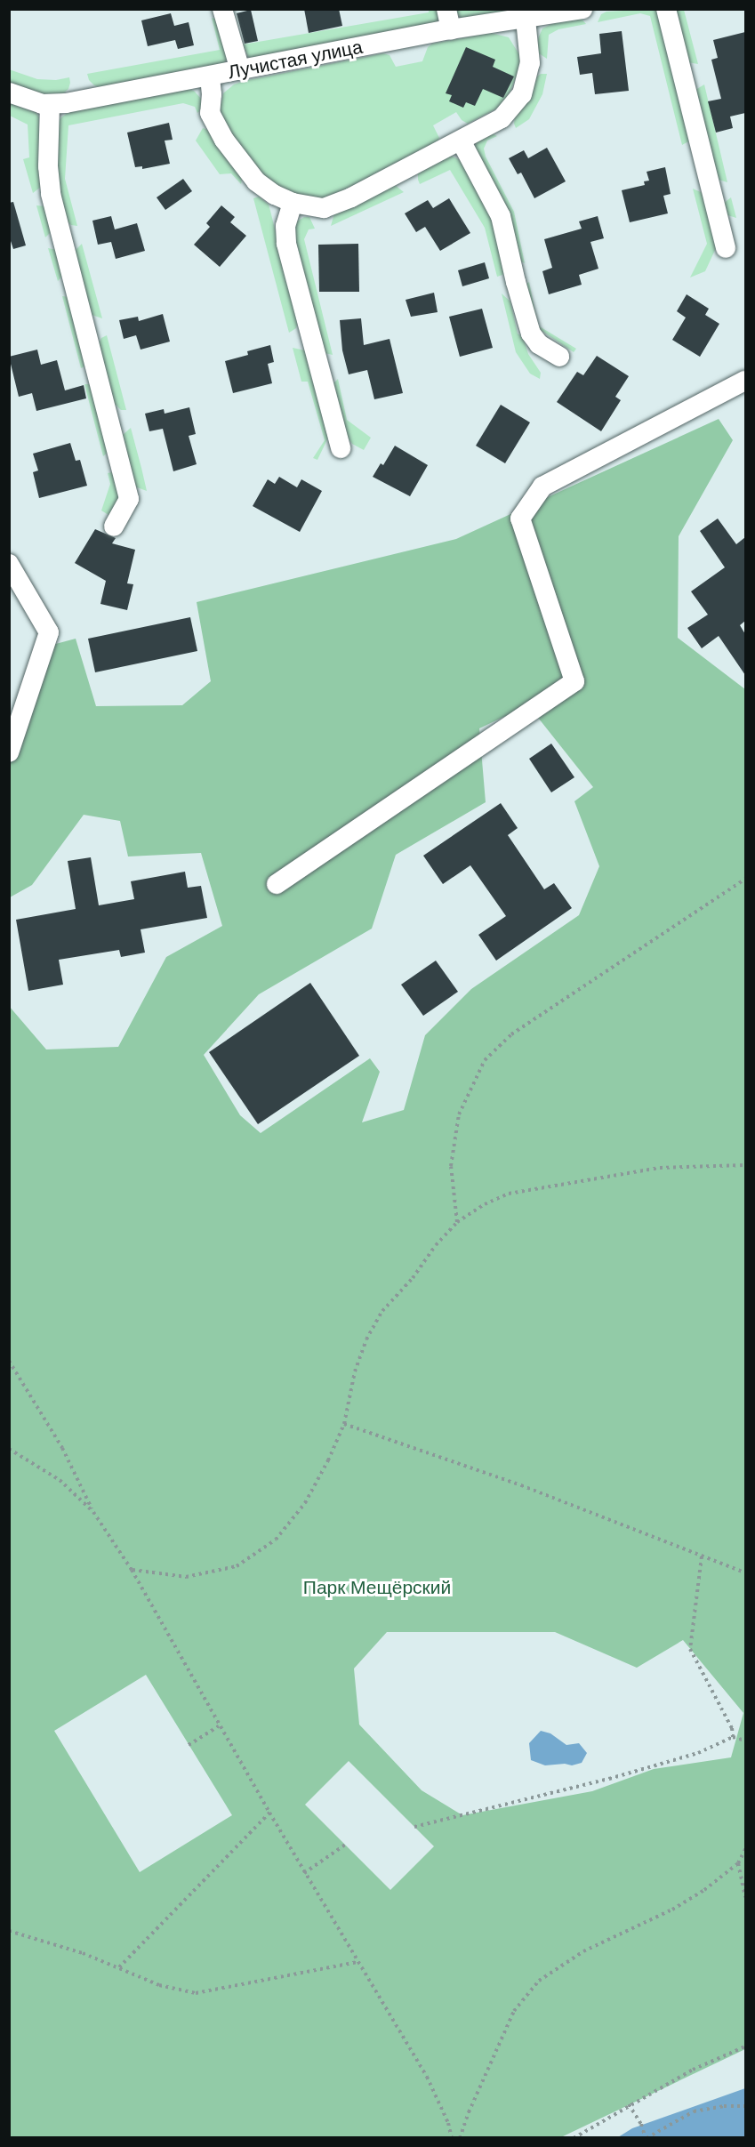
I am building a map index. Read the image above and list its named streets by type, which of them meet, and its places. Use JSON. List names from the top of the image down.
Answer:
{
  "streets": {
    "street": ["Лучистая улица"]
  },
  "parks": ["Парк Мещёрский"]
}
